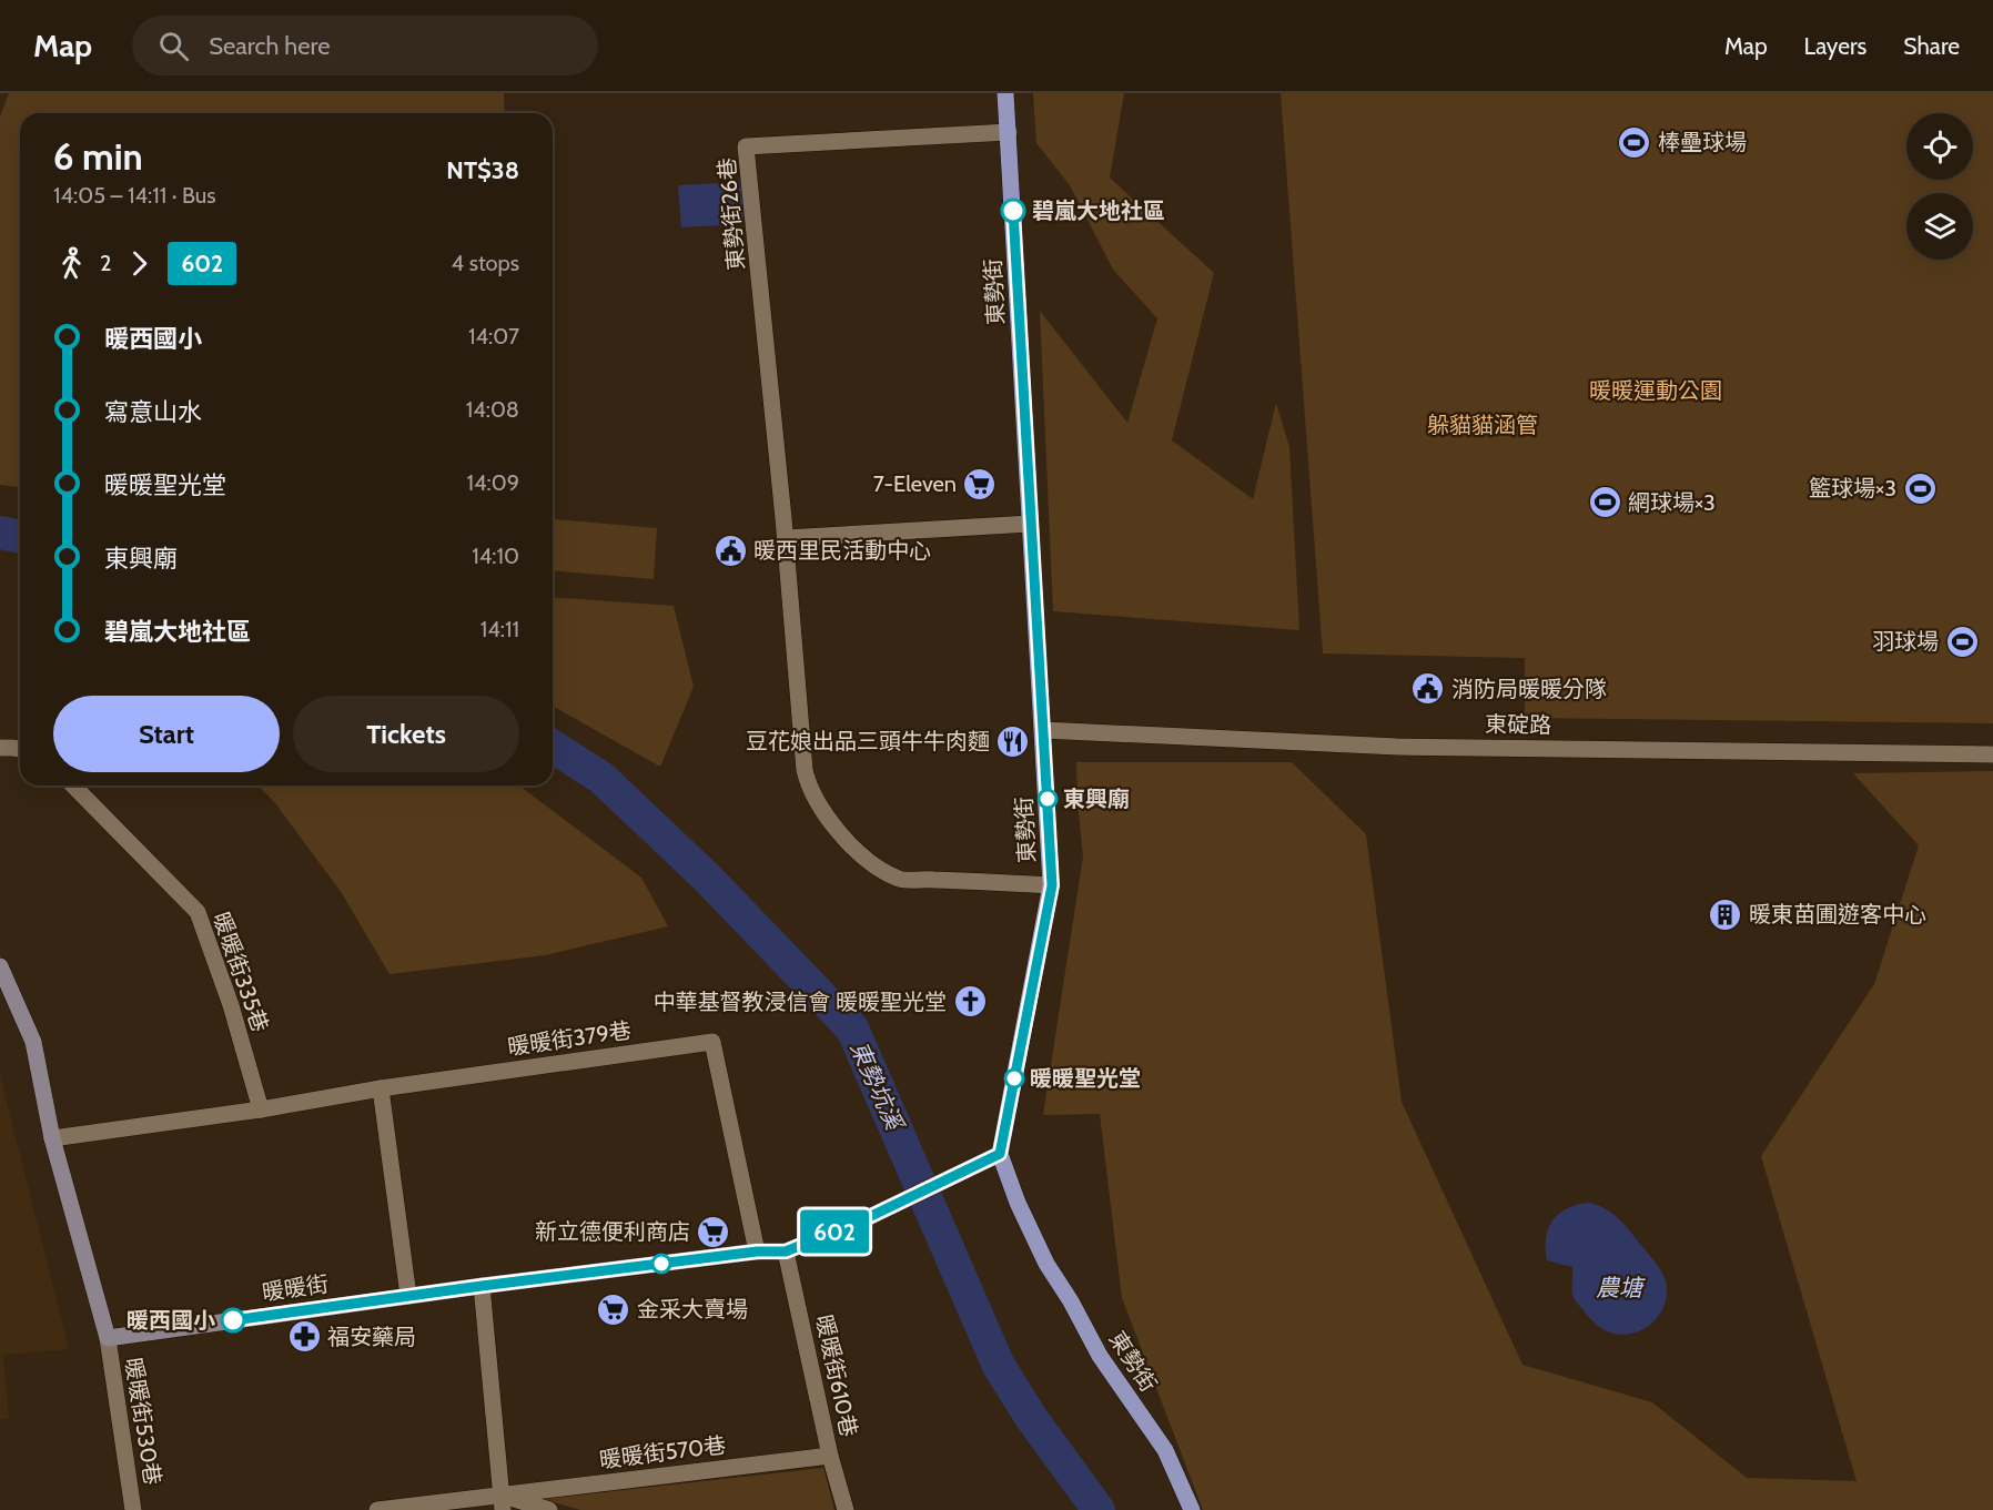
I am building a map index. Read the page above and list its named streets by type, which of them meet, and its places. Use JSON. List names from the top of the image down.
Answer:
{
  "streets": {
    "main road": ["東勢街"],
    "street": [
      "東勢街26巷",
      "東碇路",
      "暖暖街335巷",
      "暖暖街379巷",
      "暖暖街",
      "暖暖街610巷",
      "暖暖街530巷",
      "暖暖街570巷"
    ]
  },
  "crossings": [
    ["東勢街26巷", "東勢街"],
    ["東勢街", "東碇路"],
    ["東勢街", "暖暖街"],
    ["暖暖街335巷", "暖暖街379巷"],
    ["暖暖街379巷", "暖暖街"],
    ["暖暖街", "暖暖街610巷"],
    ["暖暖街", "暖暖街530巷"],
    ["暖暖街610巷", "暖暖街570巷"]
  ],
  "water": ["東勢坑溪", "農塘"],
  "parks": ["暖暖運動公園", "躲貓貓涵管"],
  "places": {
    "sports": [
      "棒壘球場",
      "籃球場×3",
      "網球場×3",
      "羽球場"
    ],
    "other": [
      "碧嵐大地社區",
      "東興廟",
      "暖暖聖光堂",
      "暖西國小"
    ],
    "supermarket": ["7-Eleven", "新立德便利商店", "金采大賣場"],
    "public building": ["暖西里民活動中心", "消防局暖暖分隊"],
    "restaurant": ["豆花娘出品三頭牛牛肉麵"],
    "building": ["暖東苗圃遊客中心"],
    "church": ["中華基督教浸信會 暖暖聖光堂"],
    "pharmacy": ["福安藥局"]
  },
  "lines": ["bus line 602"],
  "page": {
    "header": "Map",
    "search": "Search here",
    "nav": ["Map", "Layers", "Share"],
    "on_map": "602",
    "heading": ["6 min", "14:05 – 14:11 · Bus", "NT$38"],
    "legs": ["2", "602", "4 stops"],
    "list": [
      {
        "name": "暖西國小",
        "value": "14:07"
      },
      {
        "name": "寫意山水",
        "value": "14:08"
      },
      {
        "name": "暖暖聖光堂",
        "value": "14:09"
      },
      {
        "name": "東興廟",
        "value": "14:10"
      },
      {
        "name": "碧嵐大地社區",
        "value": "14:11"
      }
    ],
    "buttons": ["Start", "Tickets"]
  }
}
